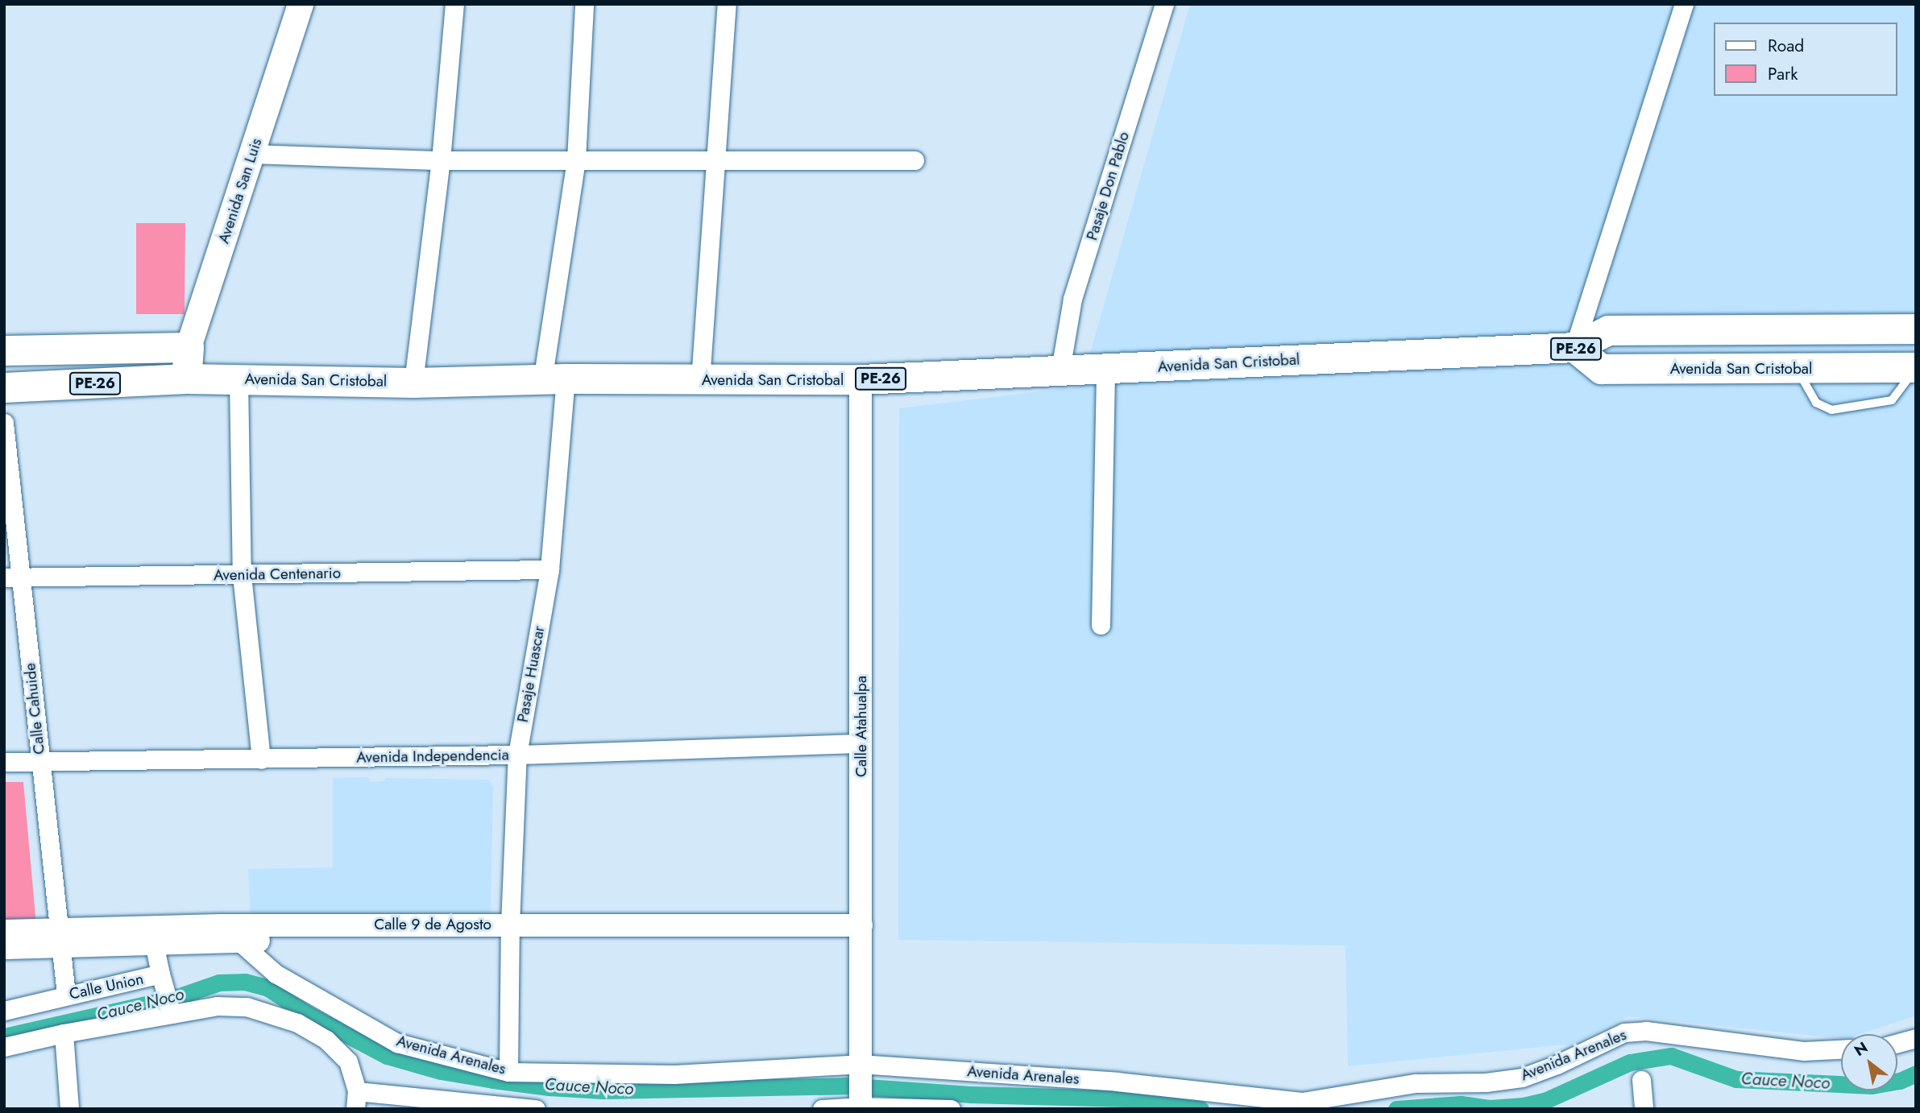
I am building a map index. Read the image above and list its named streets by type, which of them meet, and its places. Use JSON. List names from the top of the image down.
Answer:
{
  "streets": {
    "highway": ["Avenida San Luis", "PE-26", "Avenida San Cristobal"],
    "street": [
      "Pasaje Don Pablo",
      "Avenida Centenario",
      "Pasaje Huascar",
      "Calle Cahuide",
      "Calle Atahualpa",
      "Avenida Independencia",
      "Calle 9 de Agosto",
      "Calle Union",
      "Avenida Arenales"
    ]
  },
  "crossings": [
    ["Pasaje Don Pablo", "Avenida San Cristobal"],
    ["Avenida San Luis", "Avenida San Cristobal"],
    ["Avenida San Cristobal", "Pasaje Huascar"],
    ["Avenida San Cristobal", "Calle Atahualpa"],
    ["Avenida Centenario", "Pasaje Huascar"],
    ["Avenida Centenario", "Calle Cahuide"],
    ["Pasaje Huascar", "Avenida Independencia"],
    ["Pasaje Huascar", "Calle 9 de Agosto"],
    ["Pasaje Huascar", "Avenida Arenales"],
    ["Calle Cahuide", "Avenida Independencia"],
    ["Calle Cahuide", "Calle 9 de Agosto"],
    ["Calle Cahuide", "Calle Union"],
    ["Calle Atahualpa", "Avenida Independencia"],
    ["Calle Atahualpa", "Calle 9 de Agosto"],
    ["Calle Atahualpa", "Avenida Arenales"],
    ["Calle 9 de Agosto", "Calle Union"],
    ["Calle 9 de Agosto", "Avenida Arenales"]
  ],
  "water": ["Cauce Noco"],
  "legend": ["Road", "Park"],
  "north": "top left"
}
